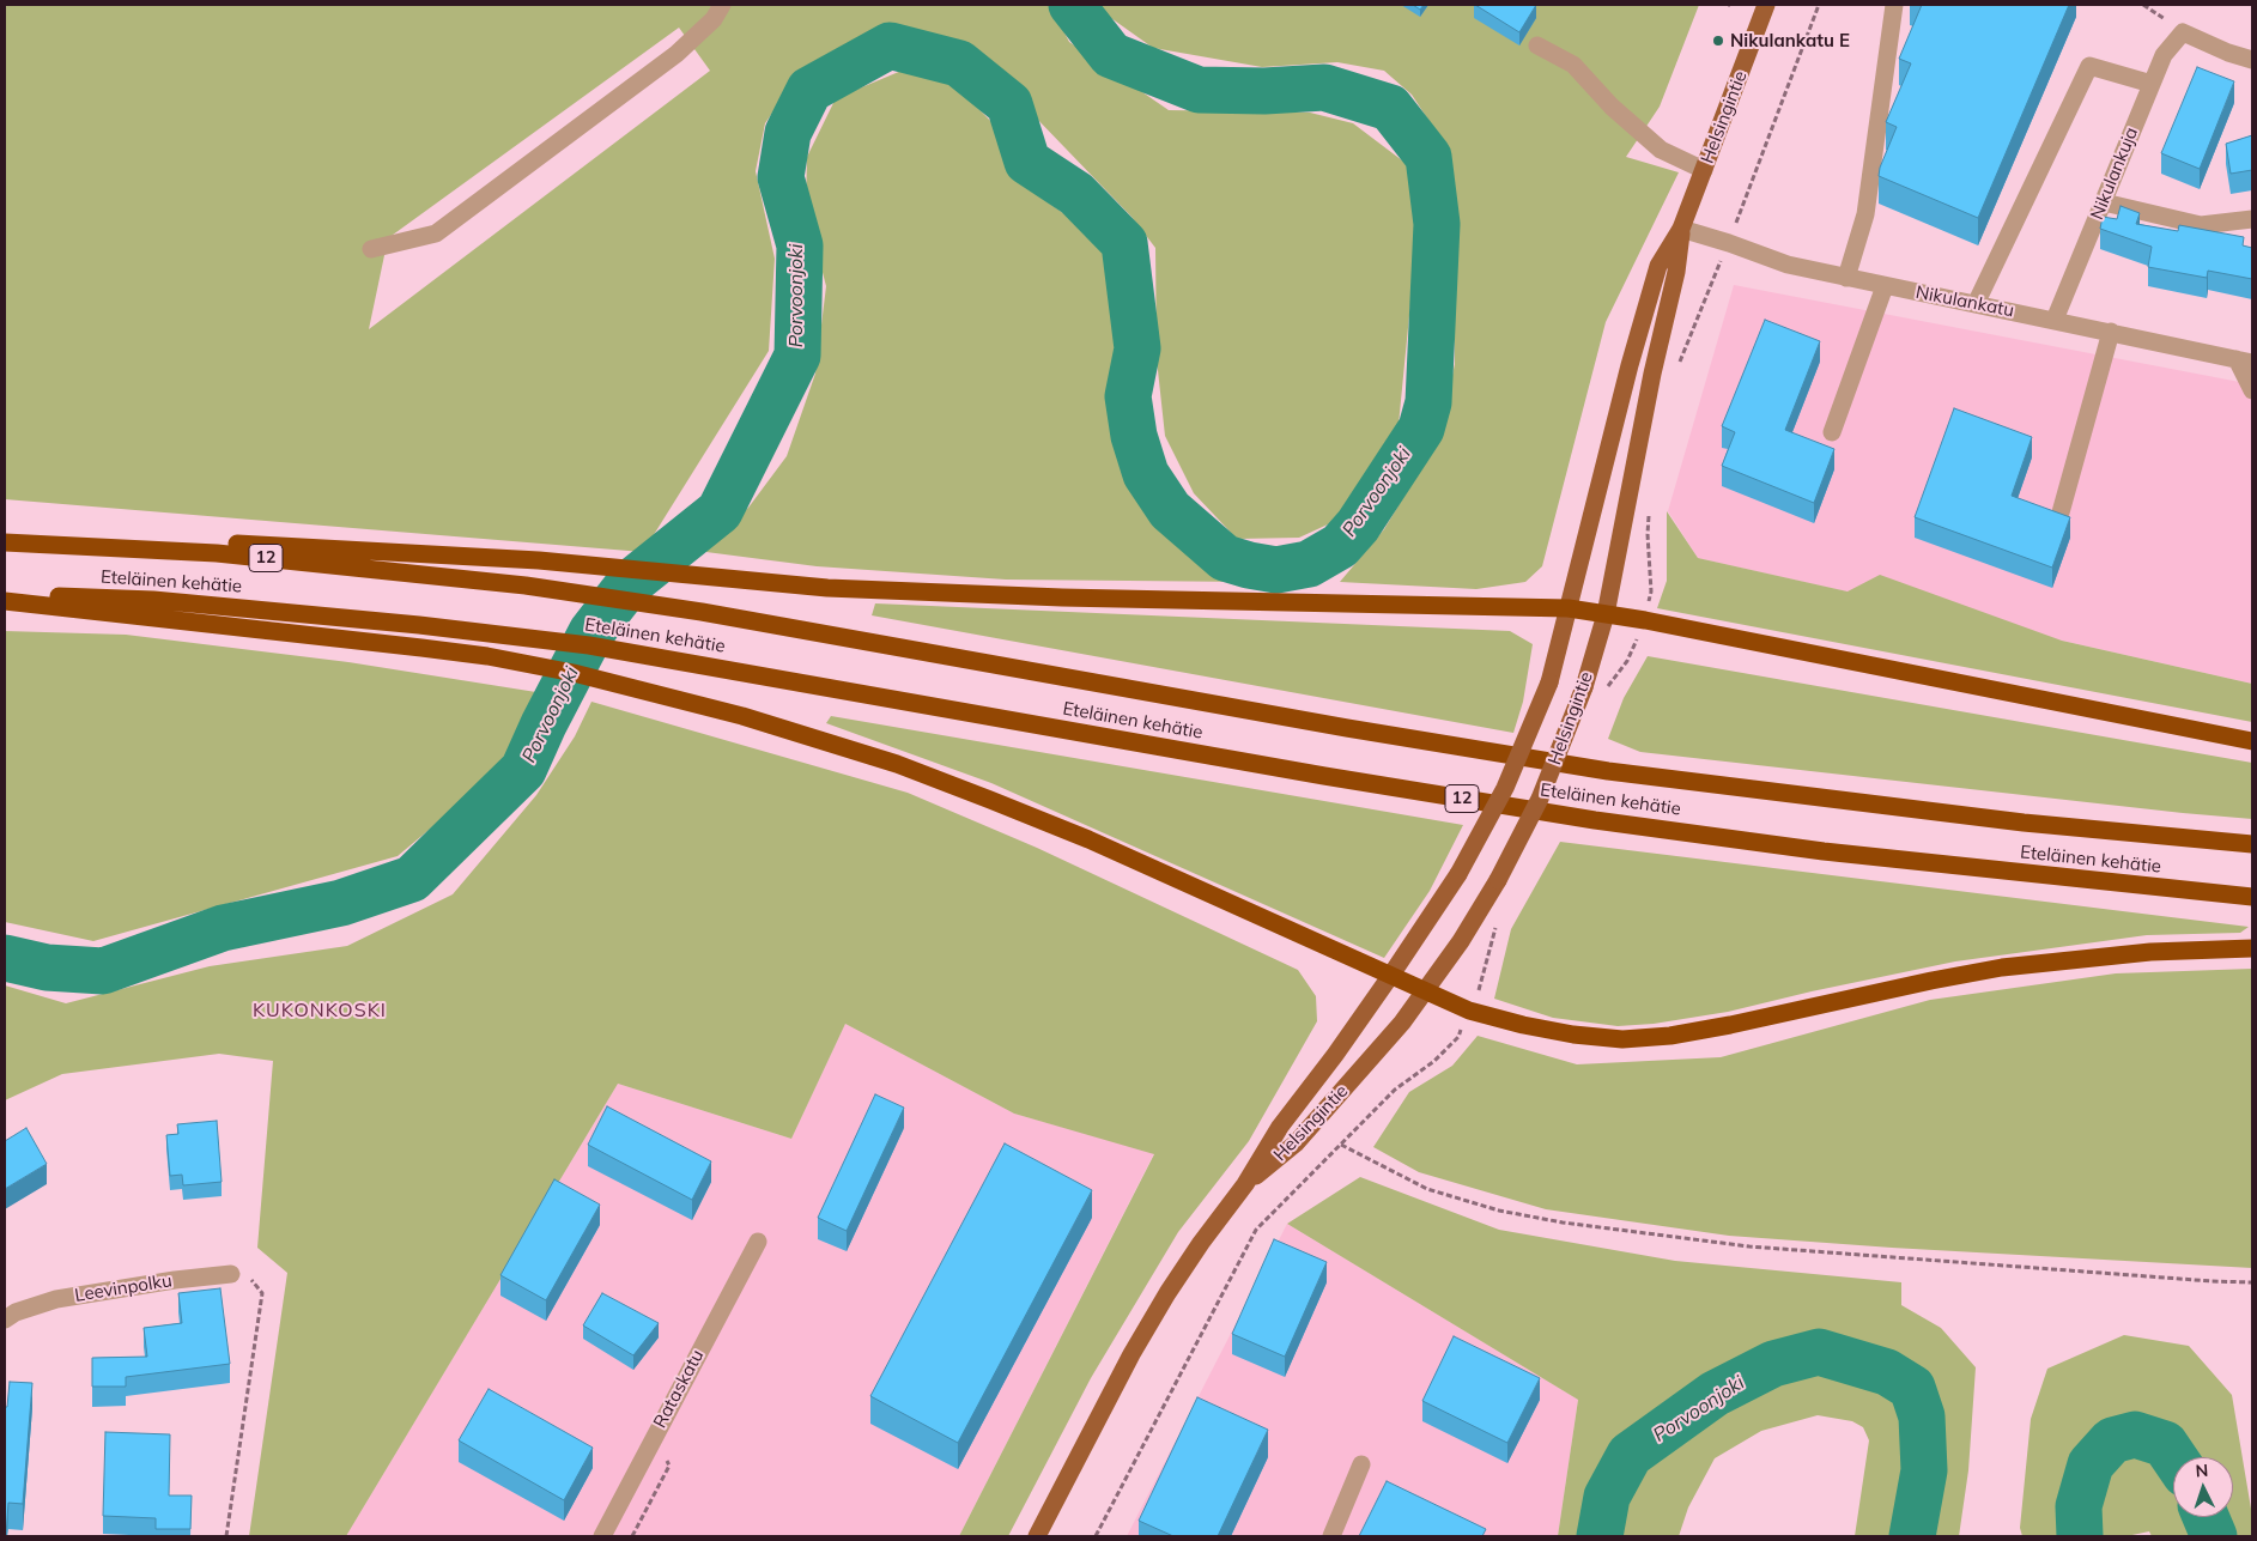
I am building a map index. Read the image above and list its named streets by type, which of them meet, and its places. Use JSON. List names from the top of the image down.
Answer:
{
  "streets": {
    "highway": ["12", "Eteläinen kehätie"],
    "main road": ["Helsingintie"],
    "street": [
      "Nikulankuja",
      "Nikulankatu",
      "Leevinpolku",
      "Rataskatu"
    ]
  },
  "crossings": [
    ["Helsingintie", "Nikulankatu"],
    ["Nikulankuja", "Nikulankatu"]
  ],
  "districts": ["KUKONKOSKI"],
  "water": ["Porvoonjoki"],
  "places": ["Nikulankatu E"],
  "north": "top"
}
